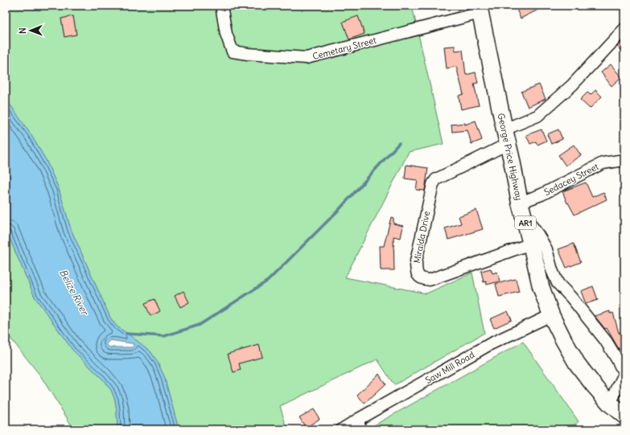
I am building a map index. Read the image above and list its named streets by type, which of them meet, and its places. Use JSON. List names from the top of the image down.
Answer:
{
  "streets": {
    "highway": ["George Price Highway", "AR1"],
    "street": [
      "Cemetary Street",
      "Sedacey Street",
      "Miralda Drive",
      "Saw Mill Road"
    ]
  },
  "crossings": [
    ["Cemetary Street", "George Price Highway"],
    ["George Price Highway", "Sedacey Street"],
    ["George Price Highway", "Miralda Drive"],
    ["George Price Highway", "Saw Mill Road"]
  ],
  "water": ["Belize River"],
  "north": "left"
}
